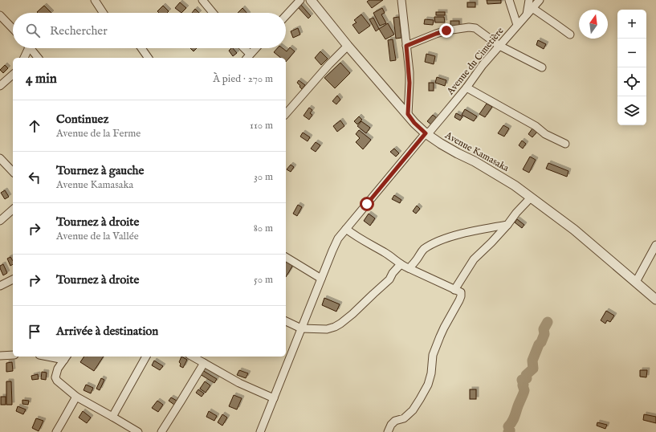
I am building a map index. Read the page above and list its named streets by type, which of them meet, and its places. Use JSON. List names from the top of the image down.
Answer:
{
  "streets": {
    "street": ["Avenue du Cimetière", "Avenue Kamasaka"]
  },
  "crossings": [
    ["Avenue du Cimetière", "Avenue Kamasaka"]
  ],
  "north": "top",
  "page": {
    "map_buttons": ["+", "−"],
    "search": "Rechercher",
    "heading": ["4 min", "À pied · 270 m"],
    "list": [
      ["Continuez", "Avenue de la Ferme", "110 m"],
      ["Tournez à gauche", "Avenue Kamasaka", "30 m"],
      ["Tournez à droite", "Avenue de la Vallée", "80 m"],
      ["Tournez à droite", "50 m"],
      "Arrivée à destination"
    ]
  }
}
